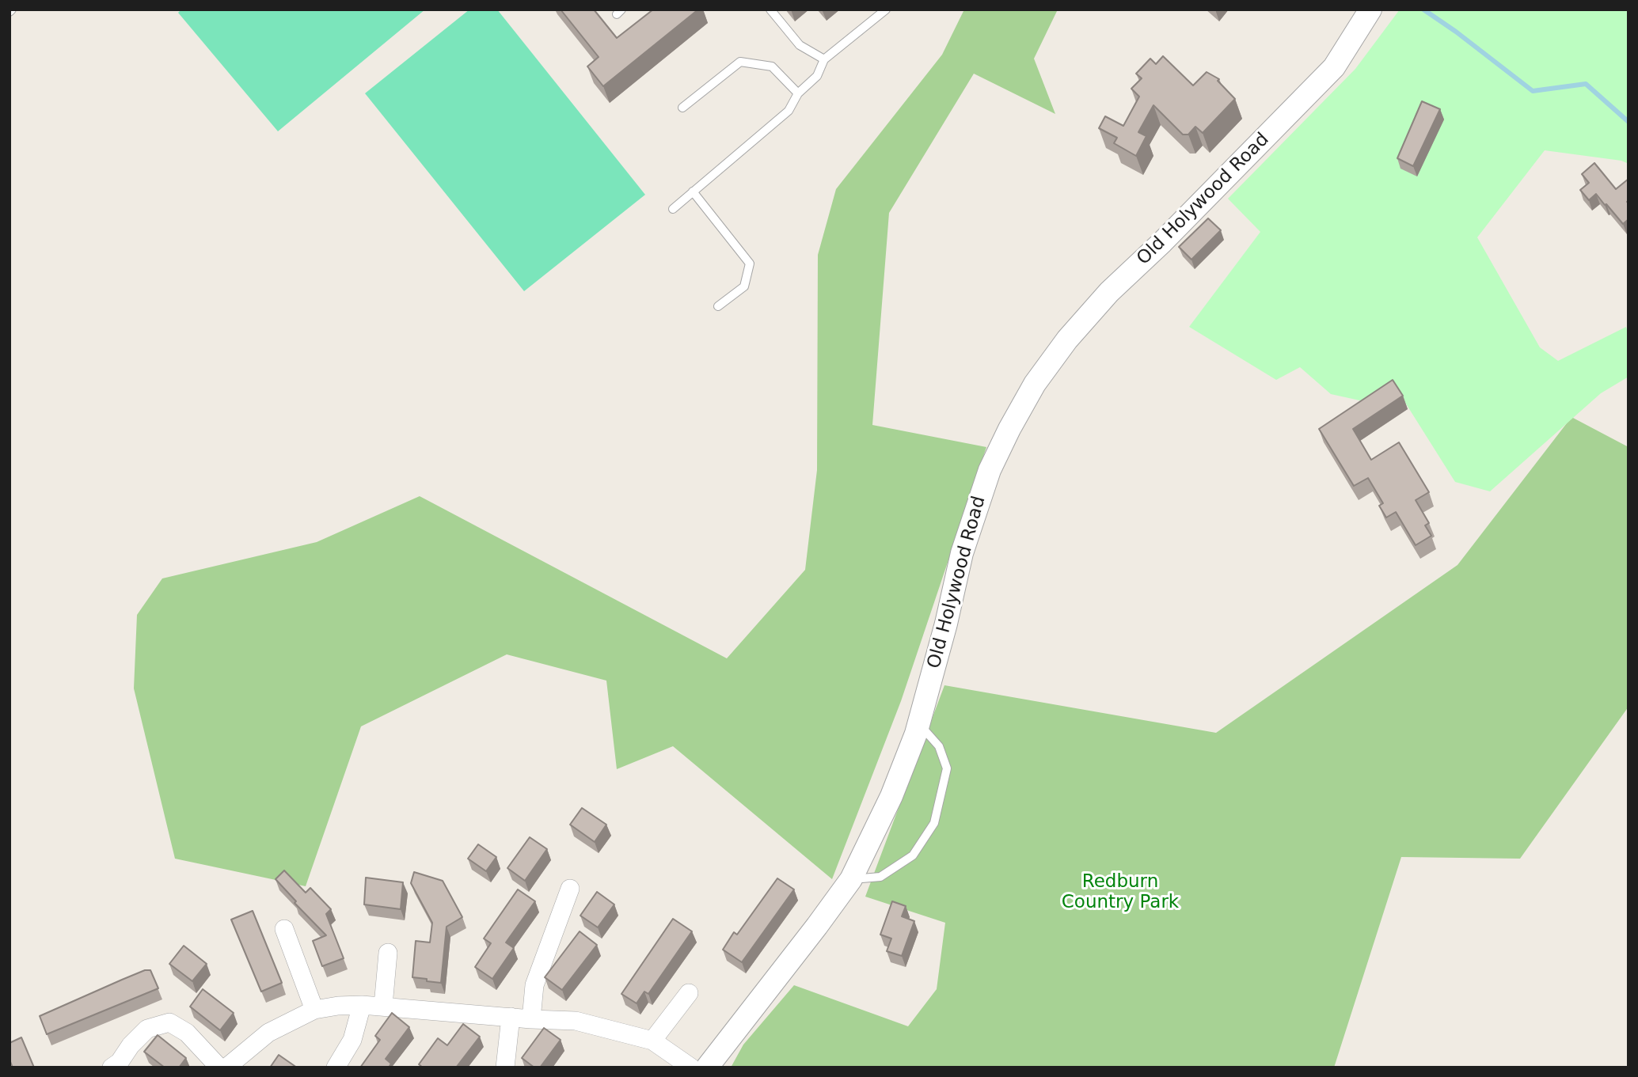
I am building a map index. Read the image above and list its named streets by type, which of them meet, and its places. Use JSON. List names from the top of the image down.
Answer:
{
  "streets": {
    "street": ["Old Holywood Road"]
  },
  "parks": ["Redburn Country Park"]
}
